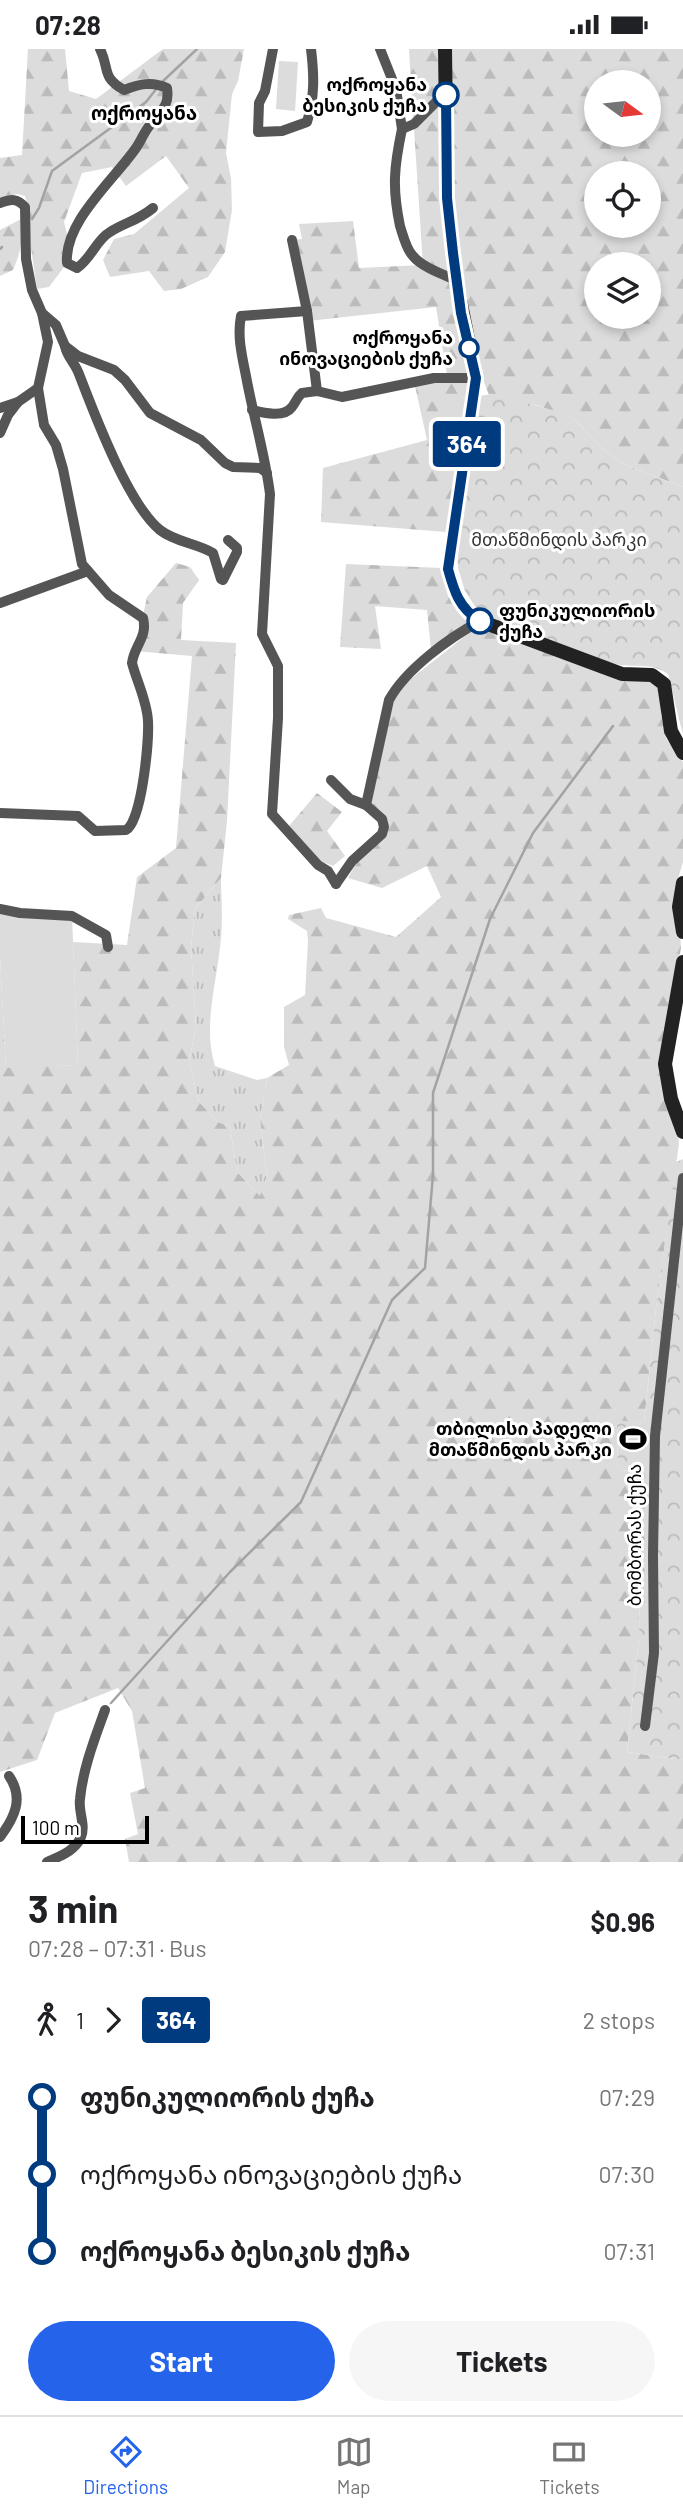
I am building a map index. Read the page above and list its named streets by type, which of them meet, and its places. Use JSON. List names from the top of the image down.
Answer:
{
  "streets": {
    "street": ["ბომბორას ქუჩა"]
  },
  "districts": ["ოქროყანა"],
  "parks": ["მთაწმინდის პარკი"],
  "places": {
    "other": ["ოქროყანა ბესიკის ქუჩა", "ოქროყანა ინოვაციების ქუჩა", "ფუნიკულიორის ქუჩა"],
    "sports": ["თბილისი პადელი მთაწმინდის პარკი"]
  },
  "lines": ["bus line 364"],
  "scale_bar": "100 m",
  "north": "right",
  "page": {
    "status": "07:28",
    "on_map": "364",
    "scale": "100 m",
    "heading": ["3 min", "07:28 – 07:31 · Bus", "$0.96"],
    "legs": ["1", "364", "2 stops"],
    "list": [
      {
        "name": "ფუნიკულიორის ქუჩა",
        "value": "07:29"
      },
      {
        "name": "ოქროყანა ინოვაციების ქუჩა",
        "value": "07:30"
      },
      {
        "name": "ოქროყანა ბესიკის ქუჩა",
        "value": "07:31"
      }
    ],
    "buttons": ["Start", "Tickets"],
    "tabs": ["Directions", "Map", "Tickets"]
  }
}
